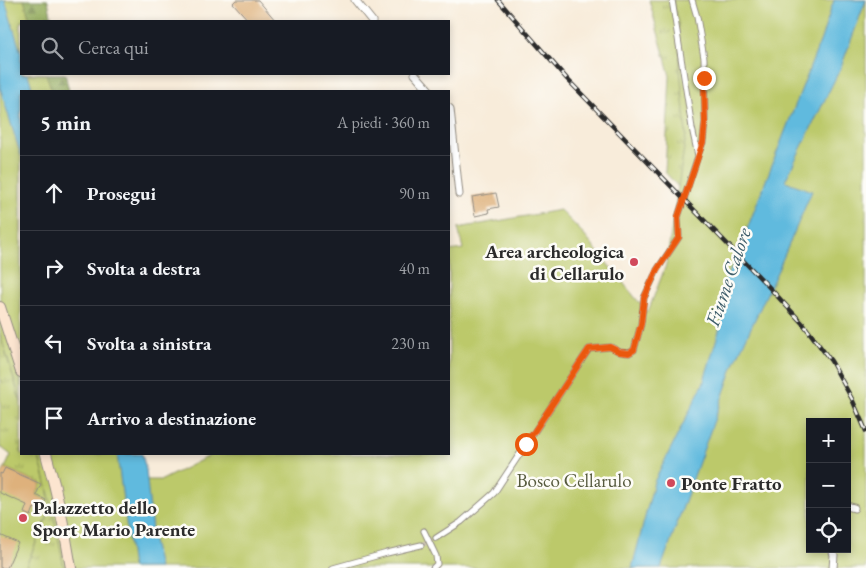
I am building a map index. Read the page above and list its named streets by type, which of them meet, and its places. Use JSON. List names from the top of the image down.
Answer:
{
  "water": ["Fiume Calore"],
  "parks": ["Bosco Cellarulo"],
  "places": ["Area archeologica di Cellarulo", "Ponte Fratto", "Palazzetto dello Sport Mario Parente"],
  "page": {
    "search": "Cerca qui",
    "heading": ["5 min", "A piedi · 360 m"],
    "list": [
      ["Prosegui", "90 m"],
      ["Svolta a destra", "40 m"],
      ["Svolta a sinistra", "230 m"],
      "Arrivo a destinazione"
    ],
    "map_buttons": ["+", "−"]
  }
}
